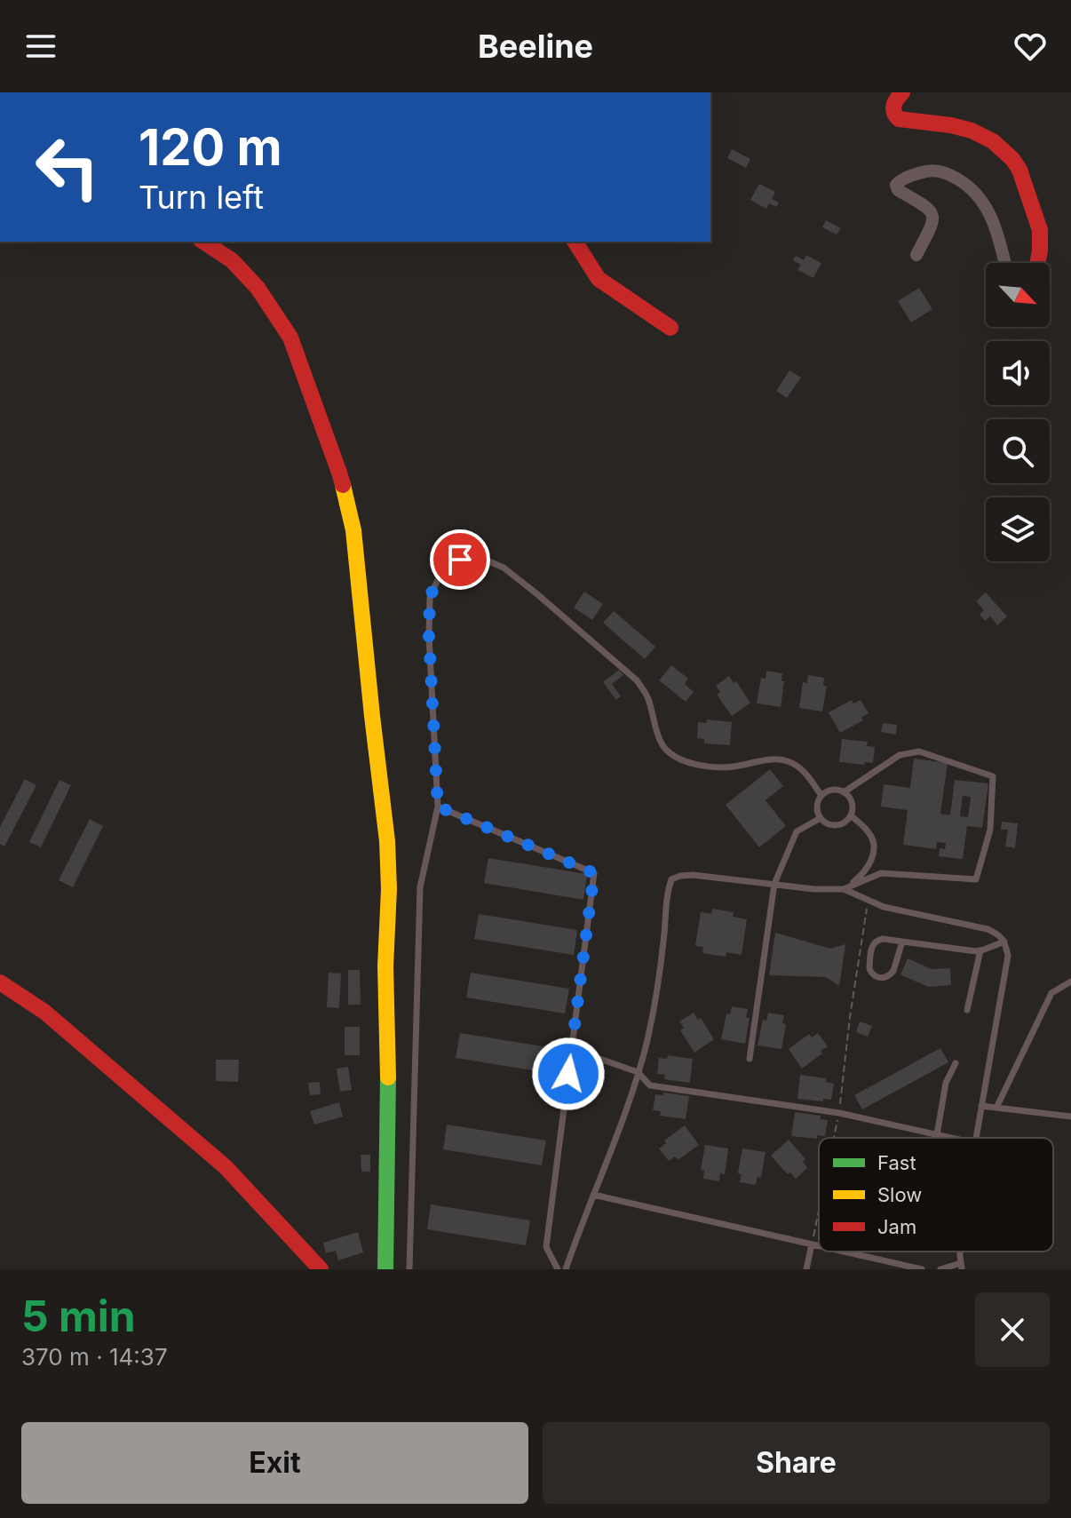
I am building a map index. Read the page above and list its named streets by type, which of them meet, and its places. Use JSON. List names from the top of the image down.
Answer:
{
  "legend": ["Fast", "Slow", "Jam"],
  "north": "bottom right",
  "page": {
    "header": "Beeline",
    "turn": ["120 m", "Turn left"],
    "heading": ["5 min", "370 m · 14:37"],
    "buttons": ["Exit", "Share"]
  }
}
